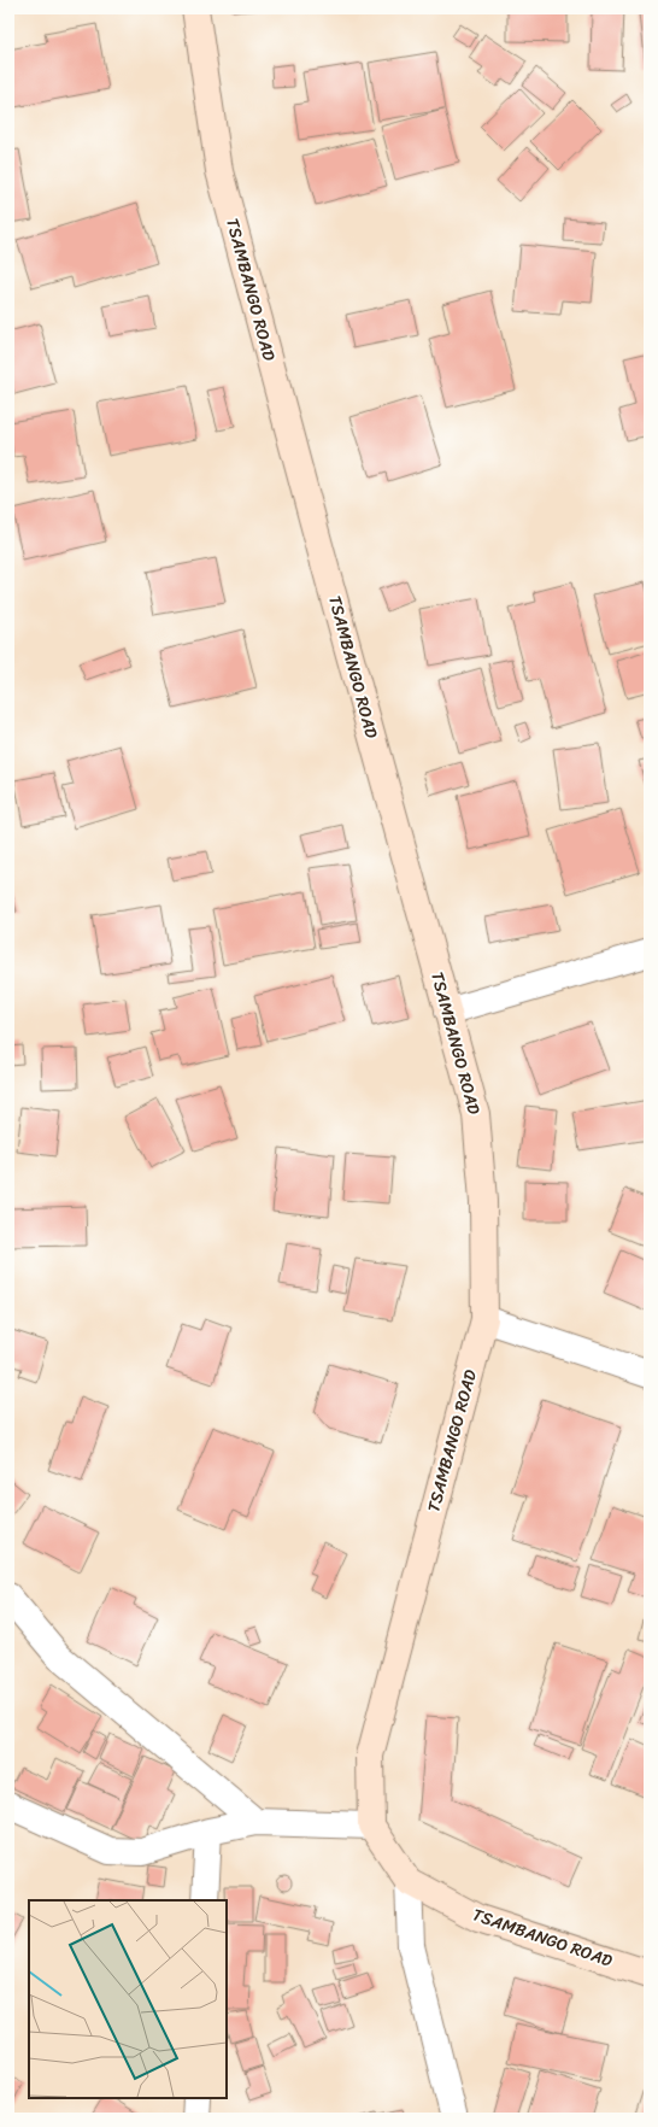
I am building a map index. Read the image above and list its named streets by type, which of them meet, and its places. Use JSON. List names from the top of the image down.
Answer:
{
  "streets": {
    "street": ["TSAMBANGO ROAD"]
  }
}
